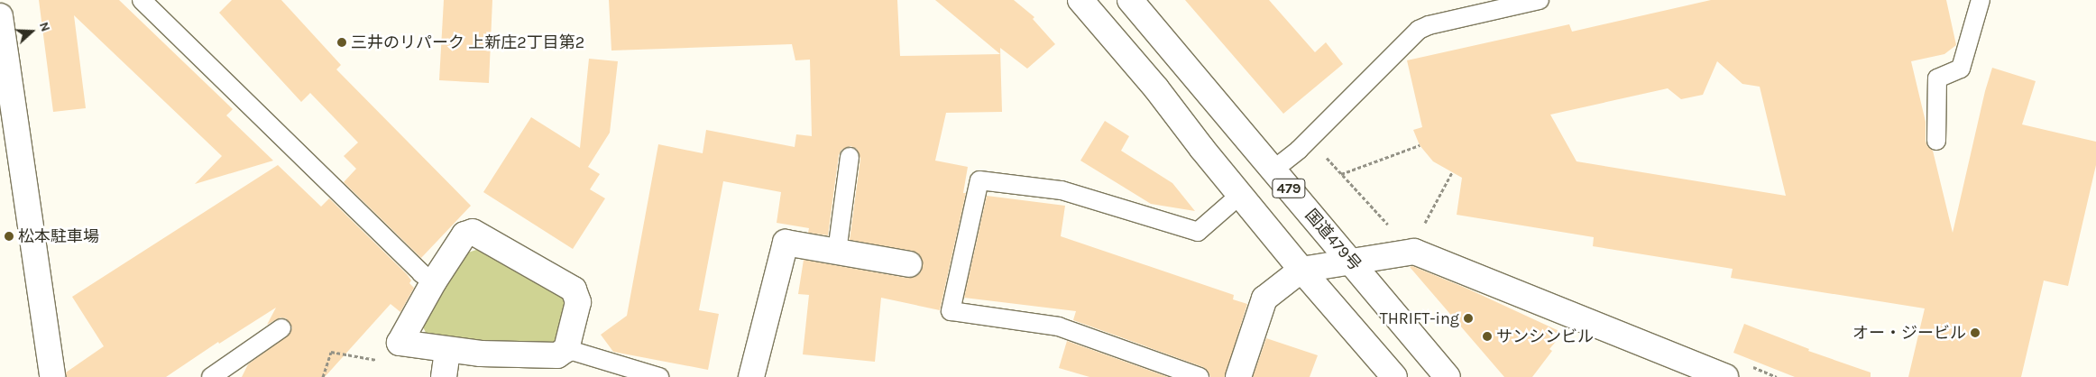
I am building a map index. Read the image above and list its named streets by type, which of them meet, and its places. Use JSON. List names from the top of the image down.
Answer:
{
  "streets": {
    "main road": ["479", "国道479号"]
  },
  "places": [
    "三井のリパーク 上新庄2丁目第2",
    "松本駐車場",
    "THRIFT-ing",
    "オー・ジービル",
    "サンシンビル"
  ],
  "north": "right"
}
